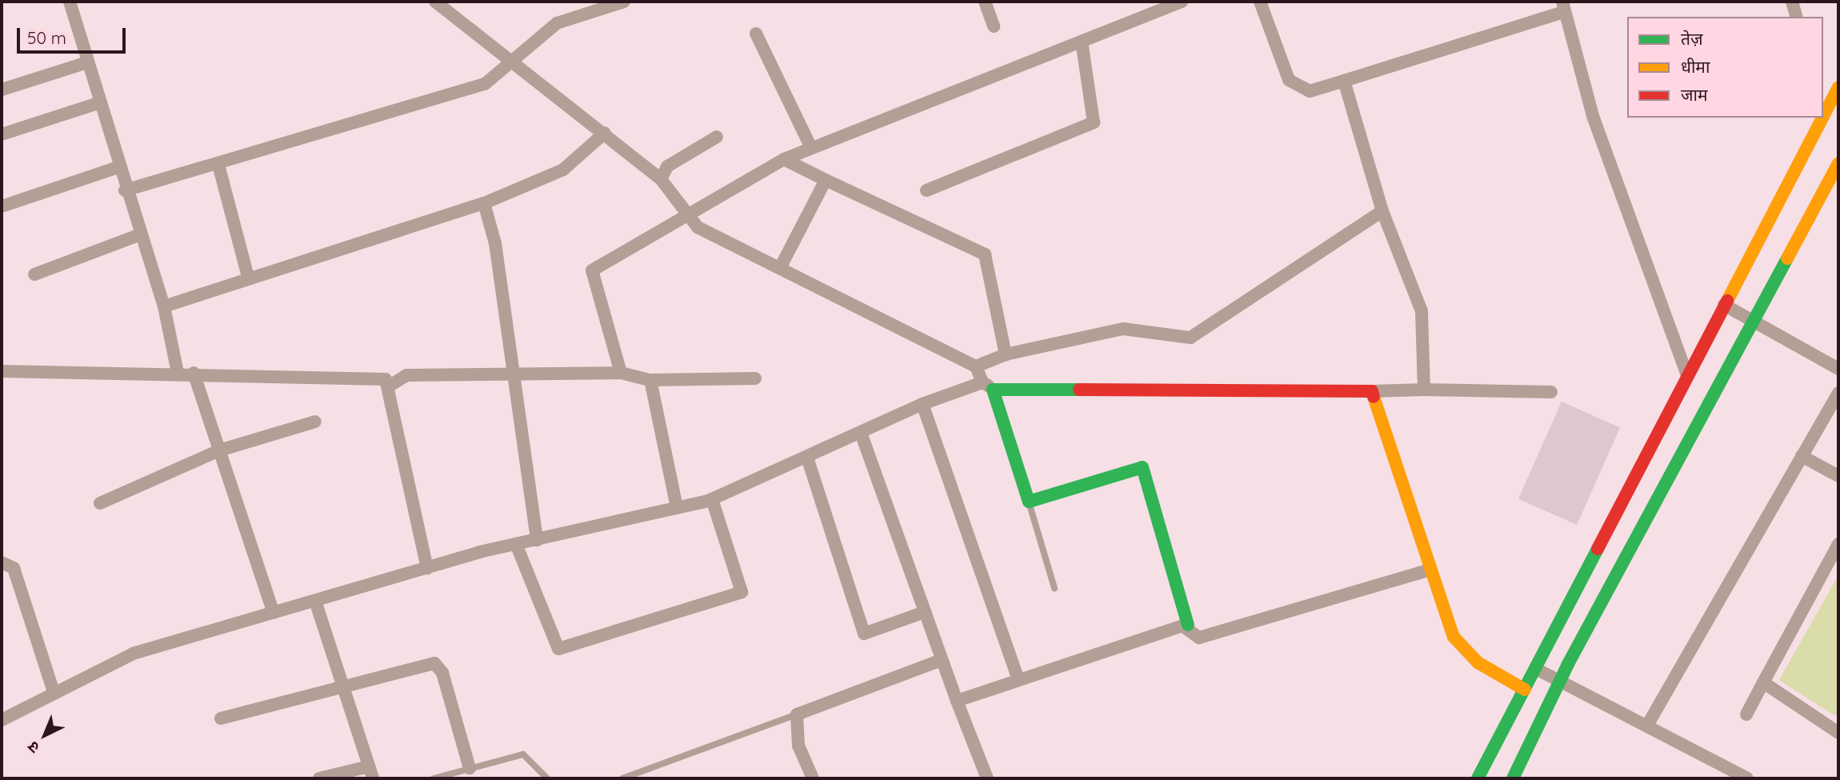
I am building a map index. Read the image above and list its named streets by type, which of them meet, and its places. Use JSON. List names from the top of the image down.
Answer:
{
  "legend": ["तेज़", "धीमा", "जाम"],
  "scale_bar": "50 m",
  "north": "bottom left"
}
